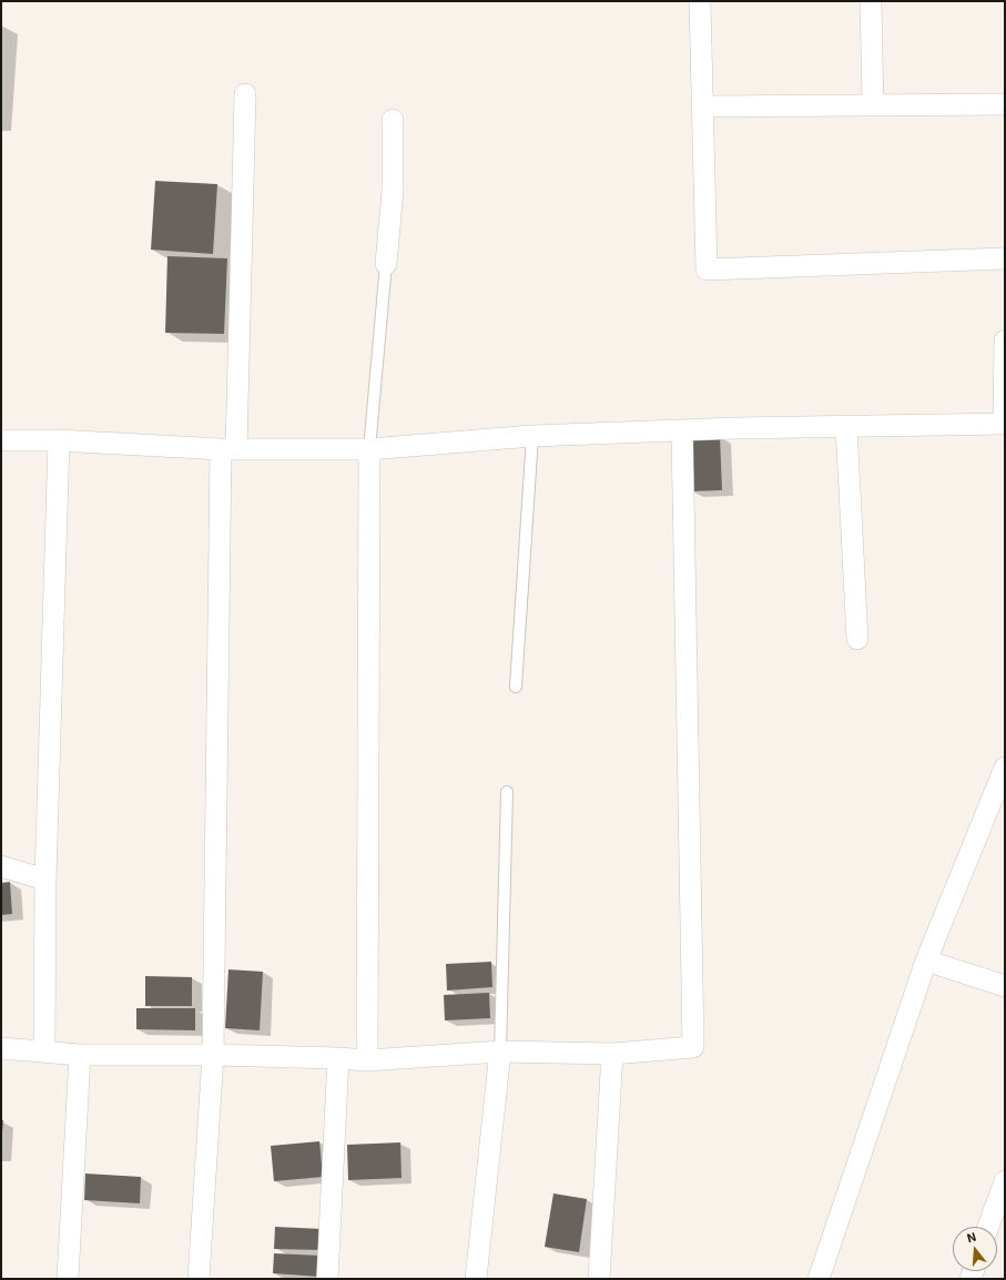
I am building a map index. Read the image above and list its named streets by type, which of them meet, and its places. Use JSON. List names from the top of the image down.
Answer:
{
  "north": "top"
}
